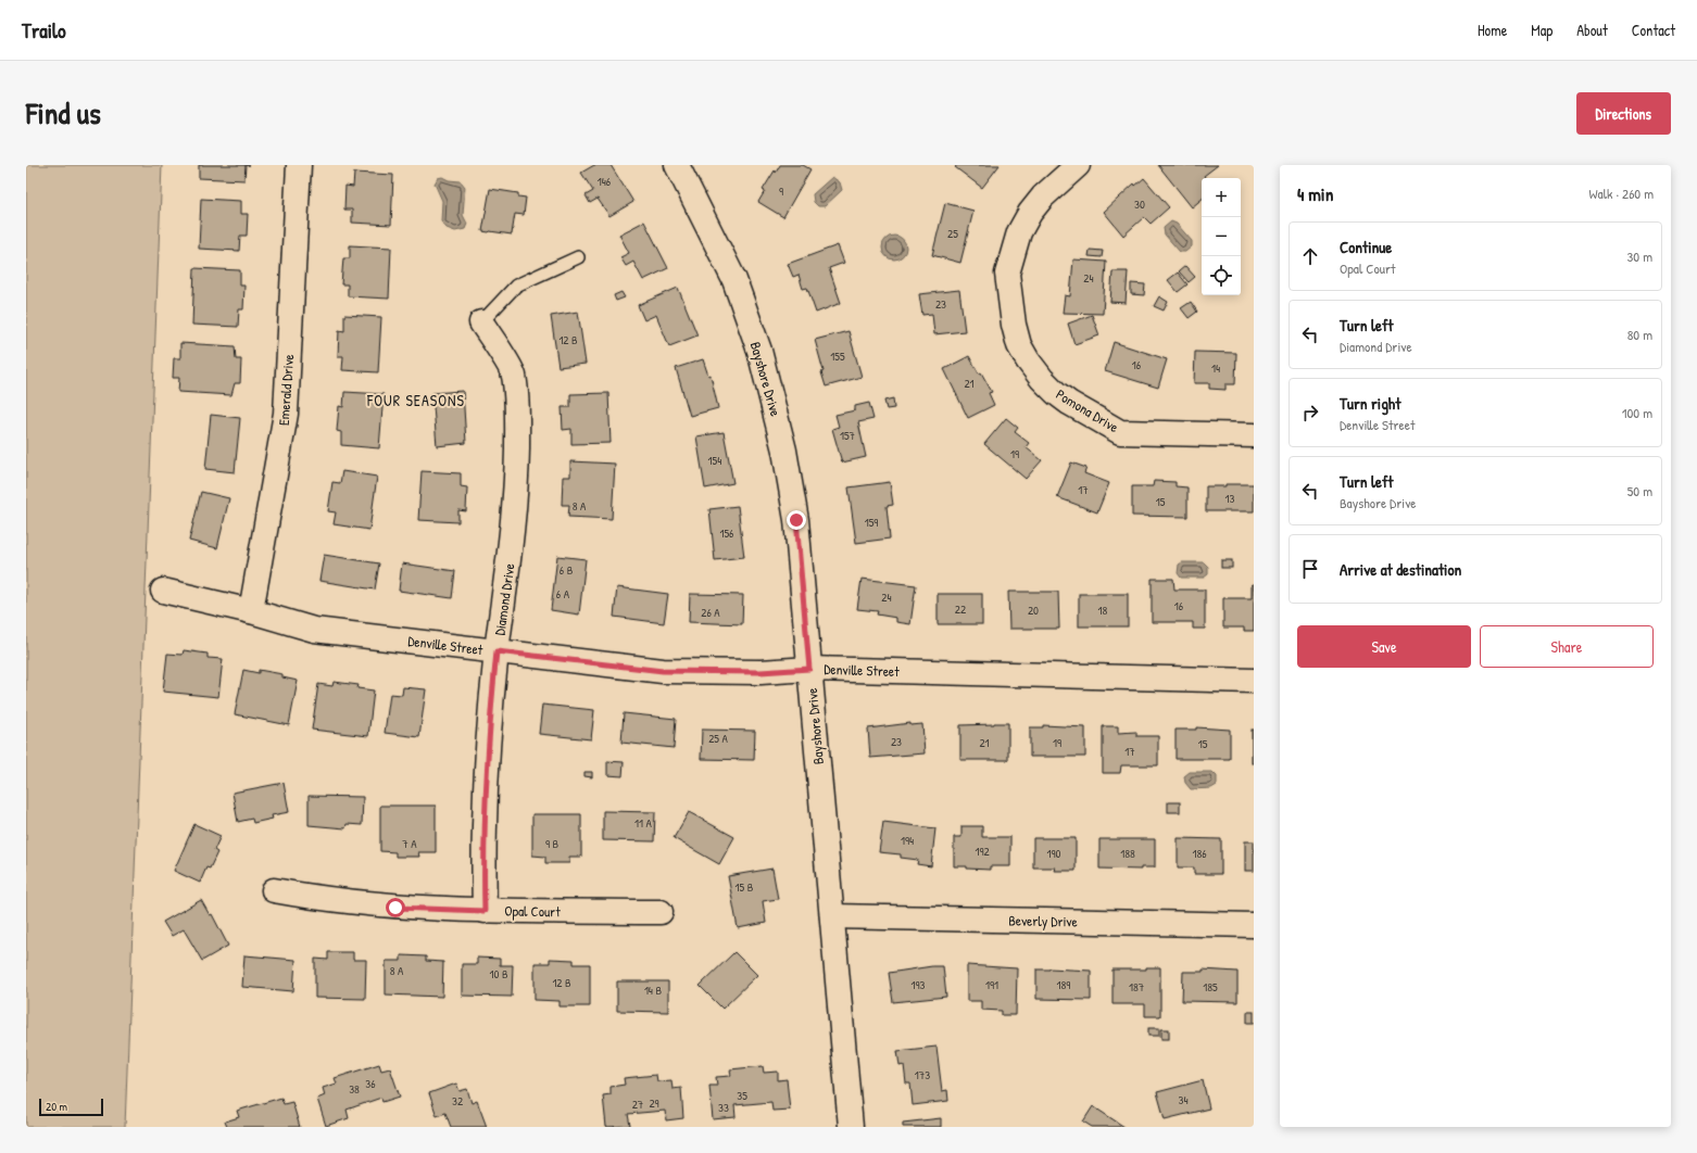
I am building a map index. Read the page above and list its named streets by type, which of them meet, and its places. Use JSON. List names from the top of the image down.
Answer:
{
  "streets": {
    "street": [
      "Bayshore Drive",
      "Emerald Drive",
      "Pomona Drive",
      "Diamond Drive",
      "Denville Street",
      "Opal Court",
      "Beverly Drive"
    ]
  },
  "crossings": [
    ["Bayshore Drive", "Denville Street"],
    ["Bayshore Drive", "Beverly Drive"],
    ["Emerald Drive", "Denville Street"],
    ["Diamond Drive", "Denville Street"],
    ["Diamond Drive", "Opal Court"]
  ],
  "districts": ["FOUR SEASONS"],
  "house_numbers": [
    "146",
    "9",
    "30",
    "25",
    "24",
    "23",
    "12 B",
    "155",
    "16",
    "14",
    "21",
    "157",
    "19",
    "154",
    "17",
    "13",
    "15",
    "8 A",
    "159",
    "156",
    "6 B",
    "6 A",
    "24",
    "16",
    "22",
    "20",
    "18",
    "26 A",
    "25 A",
    "23",
    "21",
    "19",
    "15",
    "17",
    "11 A",
    "194",
    "7 A",
    "9 B",
    "192",
    "190",
    "188",
    "186",
    "15 B",
    "8 A",
    "10 B",
    "12 B",
    "193",
    "191",
    "189",
    "187",
    "185",
    "14 B",
    "173",
    "36",
    "38",
    "35",
    "34",
    "32",
    "29",
    "27",
    "33"
  ],
  "scale_bar": "20 m",
  "page": {
    "header": "Trailo",
    "nav": [
      "Home",
      "Map",
      "About",
      "Contact"
    ],
    "title": "Find us",
    "buttons": [
      "Directions",
      ["Save", "Share"]
    ],
    "heading": ["4 min", "Walk · 260 m"],
    "map_buttons": ["+", "−"],
    "list": [
      ["Continue", "Opal Court", "30 m"],
      ["Turn left", "Diamond Drive", "80 m"],
      ["Turn right", "Denville Street", "100 m"],
      ["Turn left", "Bayshore Drive", "50 m"],
      "Arrive at destination"
    ],
    "scale": "20 m"
  }
}
